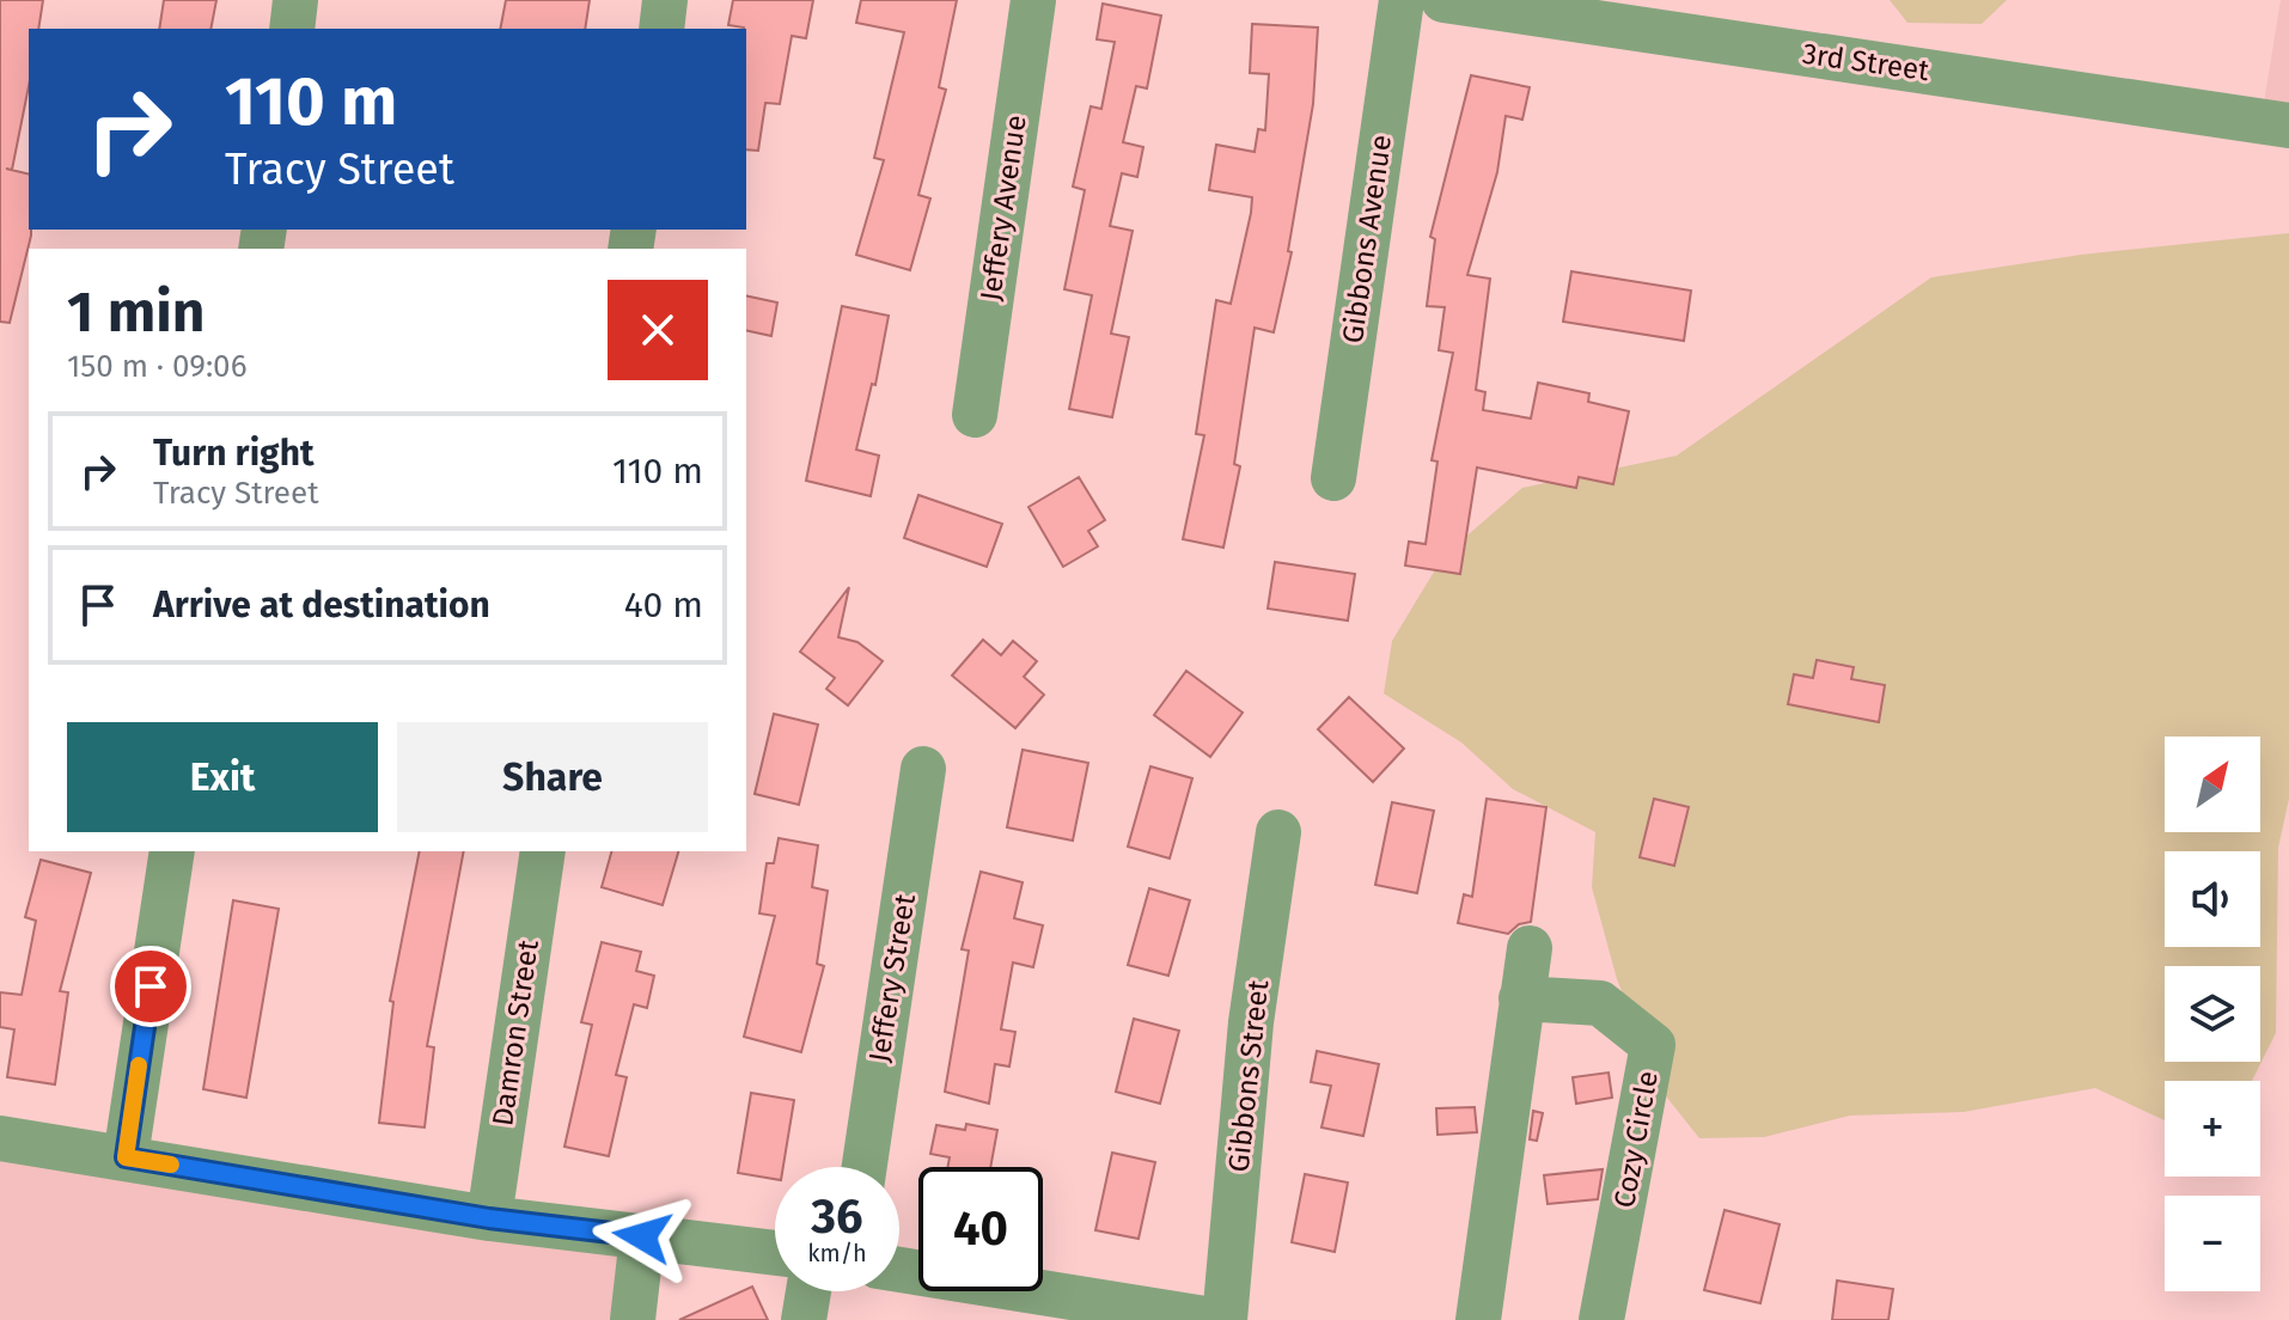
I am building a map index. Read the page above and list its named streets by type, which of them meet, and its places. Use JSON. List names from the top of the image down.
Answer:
{
  "streets": {
    "street": [
      "3rd Street",
      "Jeffery Avenue",
      "Gibbons Avenue",
      "Jeffery Street",
      "Damron Street",
      "Gibbons Street",
      "Cozy Circle"
    ]
  },
  "north": "top right",
  "page": {
    "turn": ["110 m", "Tracy Street"],
    "heading": ["1 min", "150 m · 09:06"],
    "list": [
      {
        "name": "Turn right",
        "note": "Tracy Street",
        "value": "110 m"
      },
      {
        "name": "Arrive at destination",
        "value": "40 m"
      }
    ],
    "buttons": ["Exit", "Share"],
    "map_buttons": ["+", "−"],
    "speed": "36 km/h",
    "limit": "40"
  }
}
